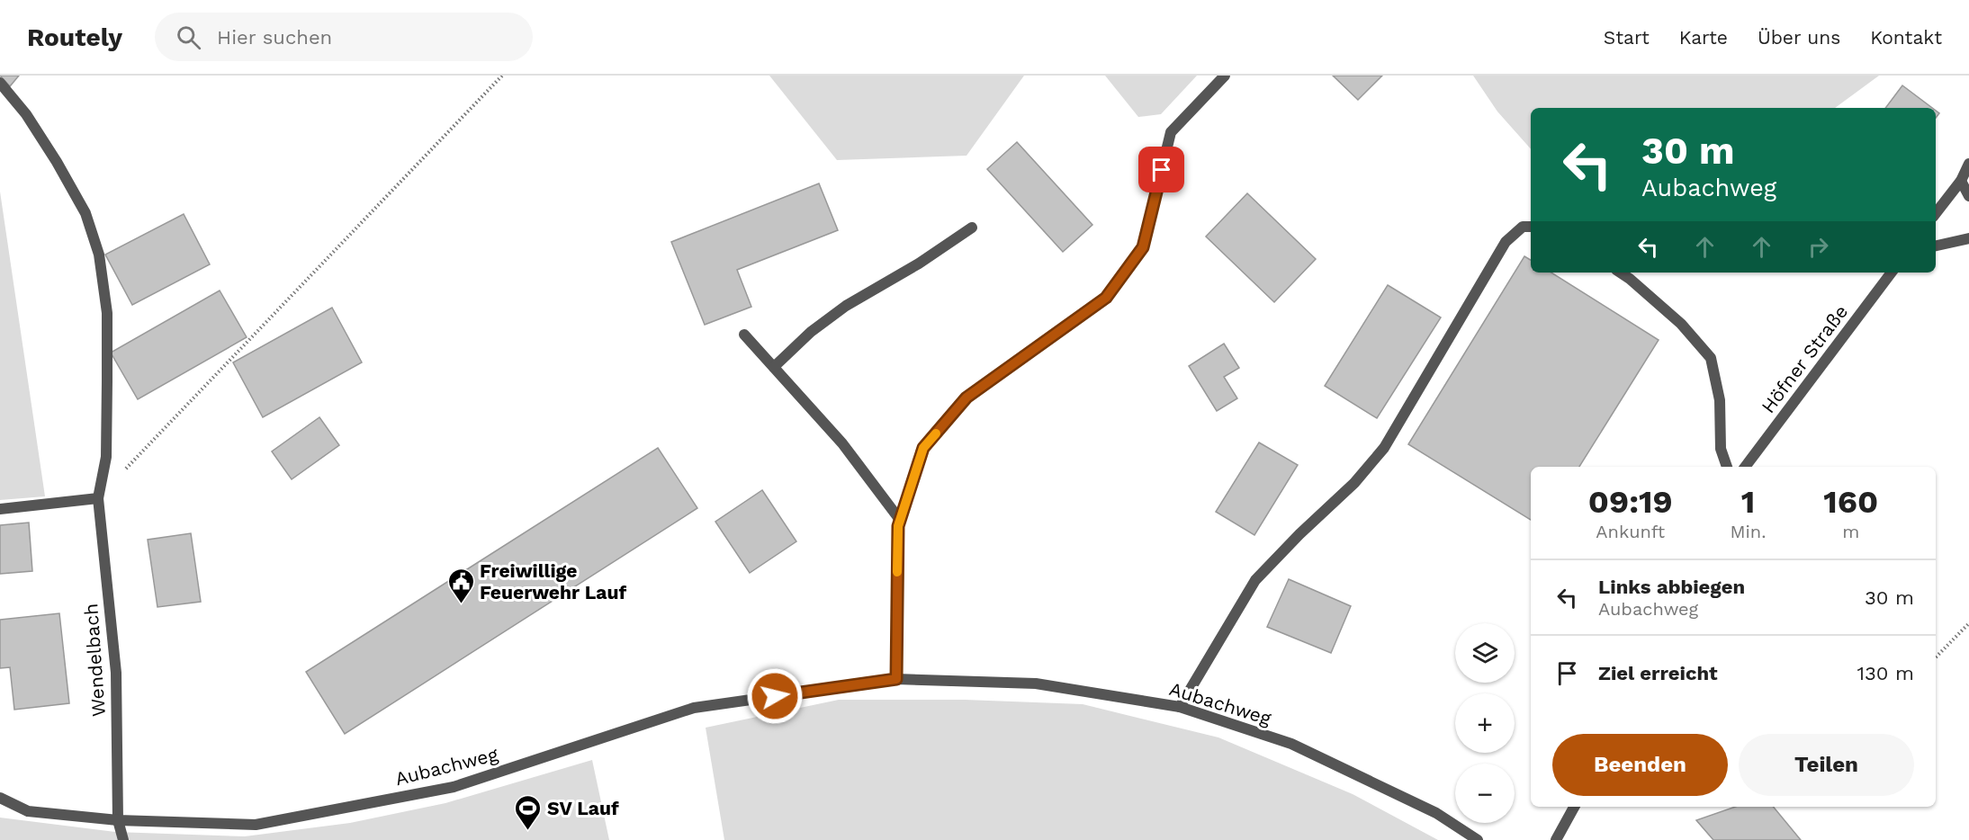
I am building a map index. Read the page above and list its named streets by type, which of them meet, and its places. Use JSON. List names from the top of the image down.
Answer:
{
  "streets": {
    "street": ["Höfner Straße", "Wendelbach", "Aubachweg"]
  },
  "crossings": [
    ["Wendelbach", "Aubachweg"]
  ],
  "places": {
    "public building": ["Freiwillige Feuerwehr Lauf"],
    "sports": ["SV Lauf"]
  },
  "page": {
    "header": "Routely",
    "search": "Hier suchen",
    "nav": [
      "Start",
      "Karte",
      "Über uns",
      "Kontakt"
    ],
    "turn": ["30 m", "Aubachweg"],
    "eta": [
      "09:19",
      "Ankunft",
      "1",
      "Min.",
      "160",
      "m"
    ],
    "list": [
      {
        "name": "Links abbiegen",
        "note": "Aubachweg",
        "value": "30 m"
      },
      {
        "name": "Ziel erreicht",
        "value": "130 m"
      }
    ],
    "map_buttons": ["+", "−"],
    "buttons": ["Beenden", "Teilen"]
  }
}
